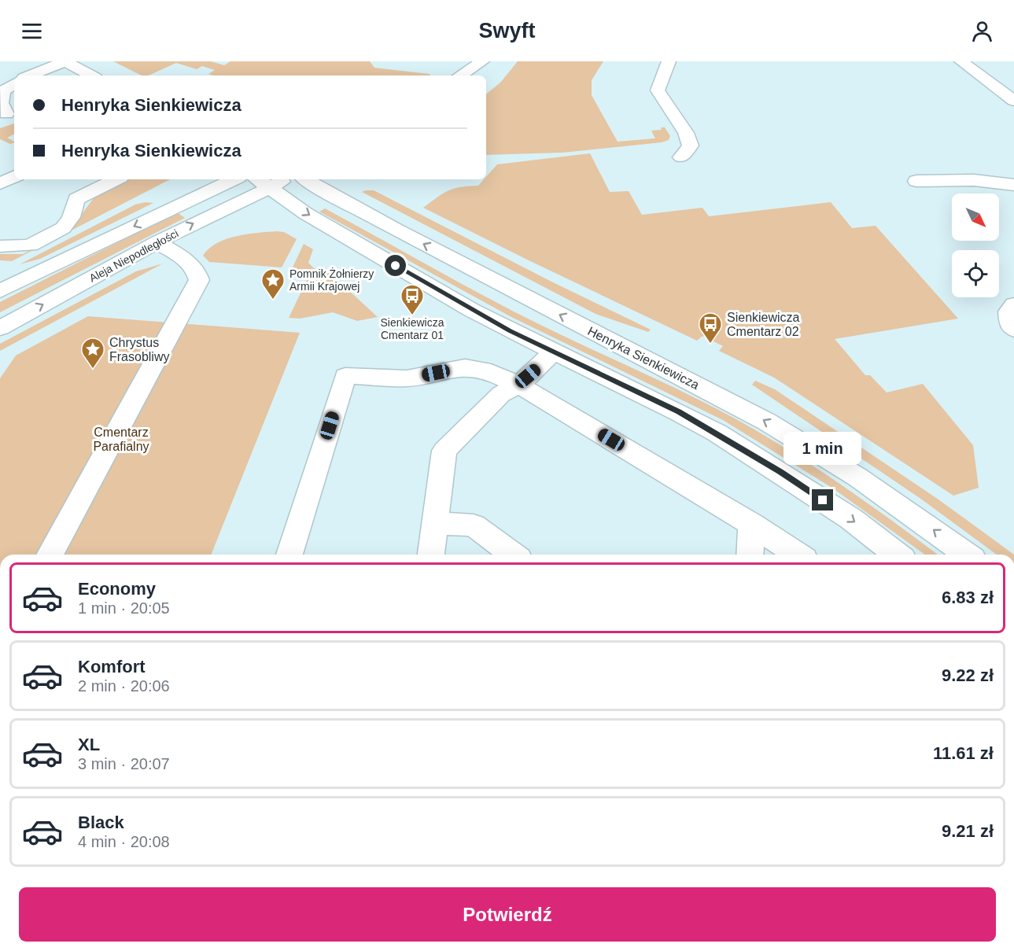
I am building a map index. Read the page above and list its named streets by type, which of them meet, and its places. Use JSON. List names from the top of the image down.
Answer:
{
  "streets": {
    "street": ["Aleja Niepodległości", "Henryka Sienkiewicza"]
  },
  "parks": ["Cmentarz Parafialny"],
  "places": {
    "place": ["Pomnik Żołnierzy Armii Krajowej", "Chrystus Frasobliwy"],
    "bus stop": ["Sienkiewicza Cmentarz 01", "Sienkiewicza Cmentarz 02"]
  },
  "north": "bottom right",
  "page": {
    "header": "Swyft",
    "banner": ["Henryka Sienkiewicza", "Henryka Sienkiewicza"],
    "bubble": "1 min",
    "list": [
      {
        "name": "Economy",
        "note": "1 min · 20:05",
        "value": "6.83 zł"
      },
      {
        "name": "Komfort",
        "note": "2 min · 20:06",
        "value": "9.22 zł"
      },
      {
        "name": "XL",
        "note": "3 min · 20:07",
        "value": "11.61 zł"
      },
      {
        "name": "Black",
        "note": "4 min · 20:08",
        "value": "9.21 zł"
      }
    ],
    "buttons": "Potwierdź"
  }
}
